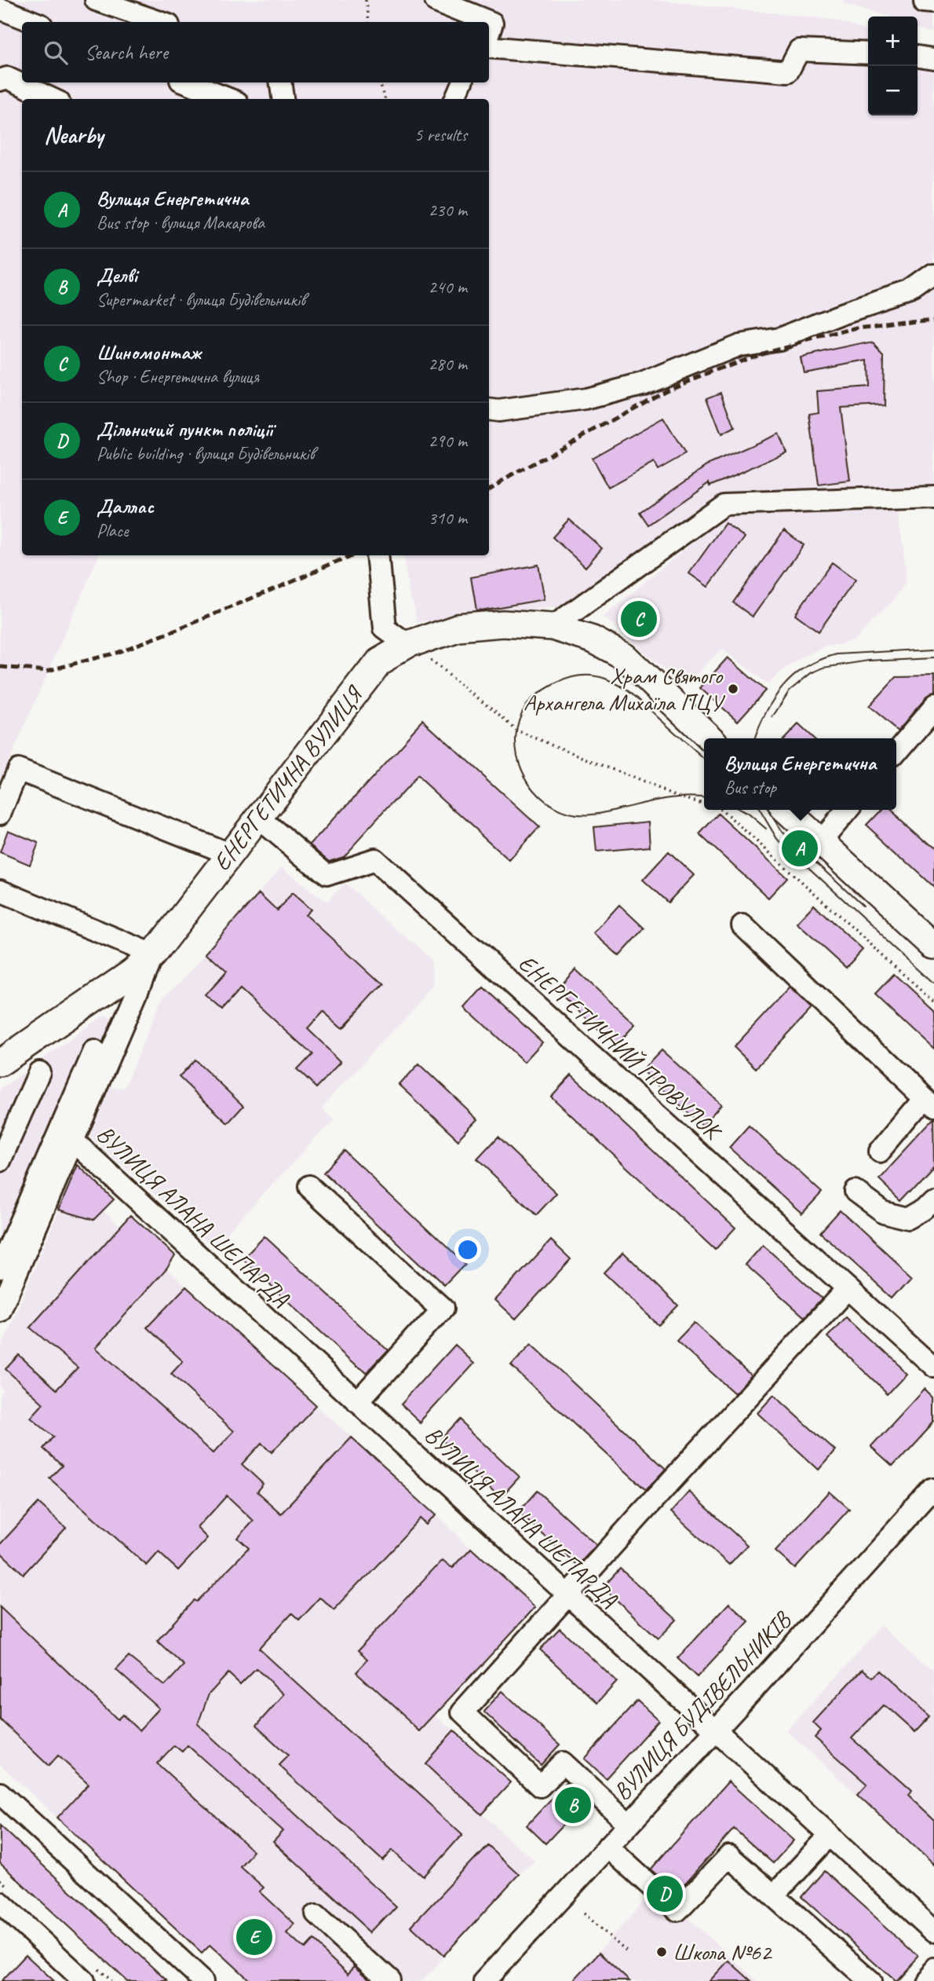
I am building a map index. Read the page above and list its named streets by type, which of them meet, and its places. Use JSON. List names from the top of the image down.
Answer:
{
  "streets": {
    "main road": ["ЕНЕРГЕТИЧНА ВУЛИЦЯ"],
    "street": ["ЕНЕРГЕТИЧНИЙ ПРОВУЛОК", "ВУЛИЦЯ АЛАНА ШЕПАРДА", "ВУЛИЦЯ БУДІВЕЛЬНИКІВ"]
  },
  "crossings": [
    ["ЕНЕРГЕТИЧНА ВУЛИЦЯ", "ЕНЕРГЕТИЧНИЙ ПРОВУЛОК"],
    ["ВУЛИЦЯ АЛАНА ШЕПАРДА", "ВУЛИЦЯ БУДІВЕЛЬНИКІВ"]
  ],
  "places": ["Храм Святого Архангела Михаїла ПЦУ", "Школа №62"],
  "page": {
    "map_buttons": ["+", "−"],
    "search": "Search here",
    "heading": ["Nearby", "5 results"],
    "list": [
      {
        "mark": "A",
        "name": "Вулиця Енергетична",
        "note": "Bus stop · вулиця Макарова",
        "value": "230 m"
      },
      {
        "mark": "B",
        "name": "Делві",
        "note": "Supermarket · вулиця Будівельників",
        "value": "240 m"
      },
      {
        "mark": "C",
        "name": "Шиномонтаж",
        "note": "Shop · Енергетична вулиця",
        "value": "280 m"
      },
      {
        "mark": "D",
        "name": "Дільничий пункт поліції",
        "note": "Public building · вулиця Будівельників",
        "value": "290 m"
      },
      {
        "mark": "E",
        "name": "Даллас",
        "note": "Place",
        "value": "310 m"
      }
    ],
    "pins": [
      "C",
      "A",
      "B",
      "D",
      "E"
    ],
    "popup": ["Вулиця Енергетична", "Bus stop"]
  }
}
